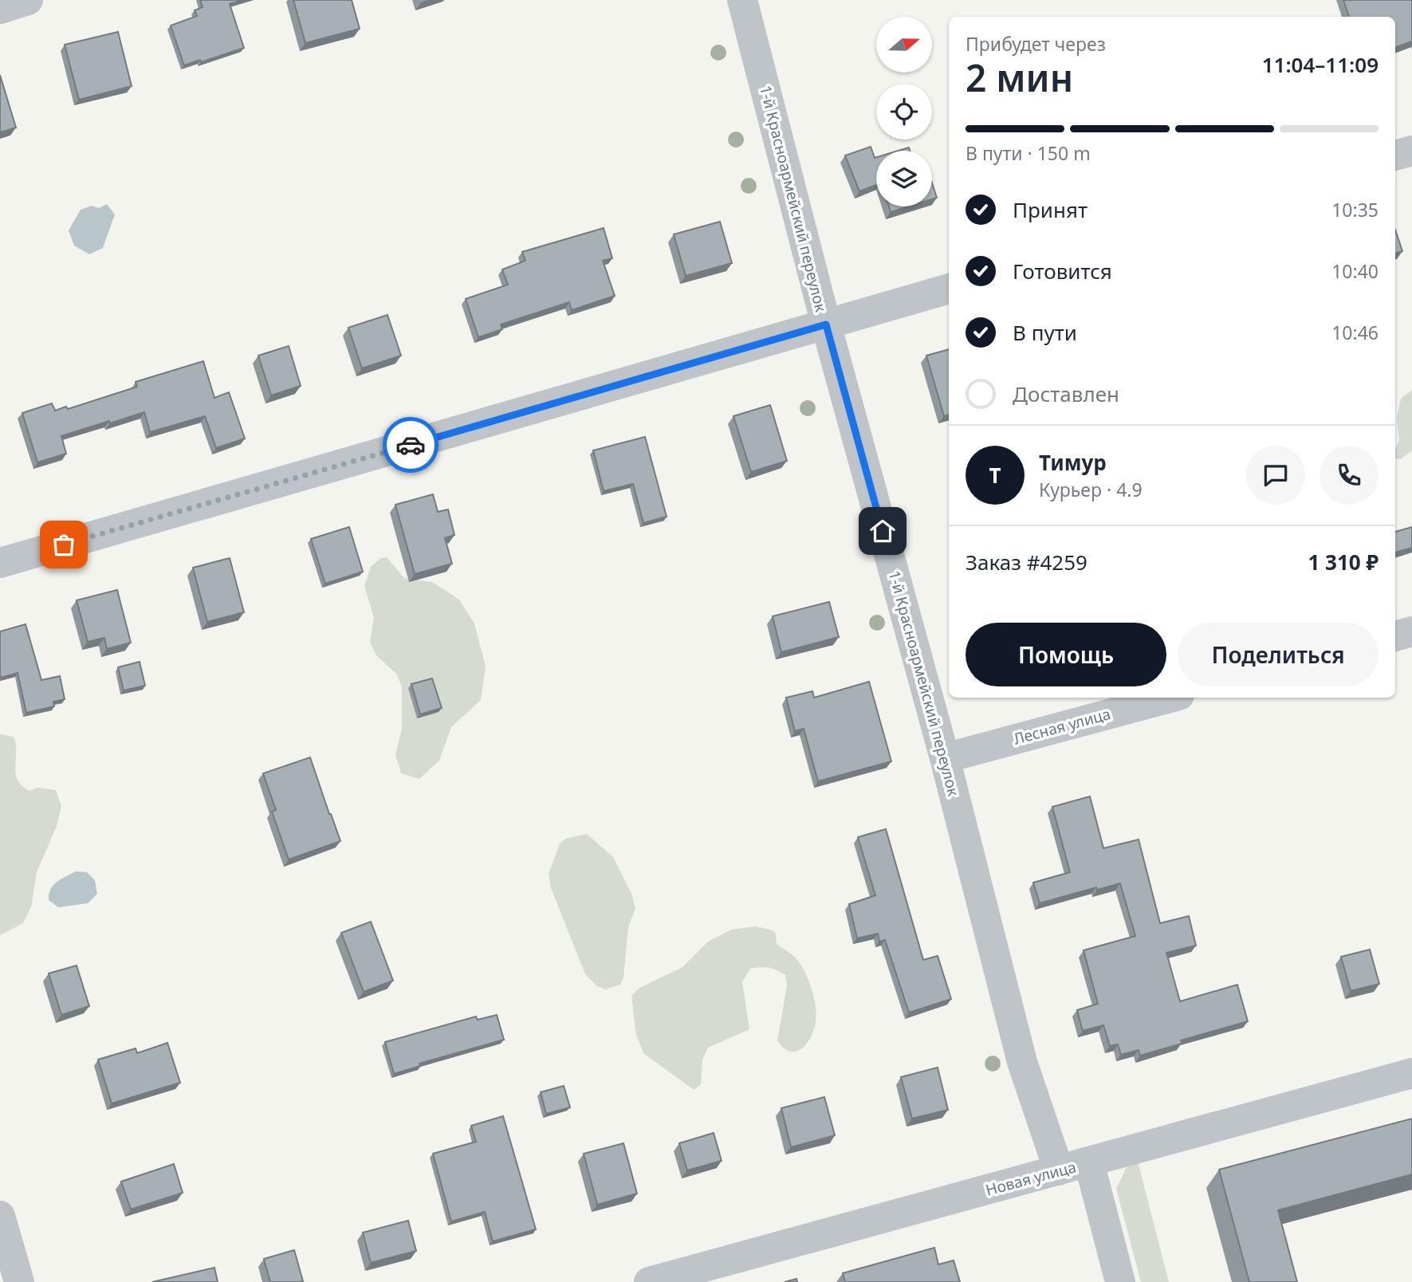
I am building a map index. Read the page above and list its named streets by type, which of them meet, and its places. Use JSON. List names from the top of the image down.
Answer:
{
  "streets": {
    "street": ["1-й Красноармейский переулок", "Лесная улица", "Новая улица"]
  },
  "crossings": [
    ["1-й Красноармейский переулок", "Лесная улица"],
    ["1-й Красноармейский переулок", "Новая улица"]
  ],
  "north": "right",
  "page": {
    "heading": ["2 мин", "Прибудет через", "11:04–11:09"],
    "panel": [
      "Тимур",
      "Курьер · 4.9",
      "Заказ #4259",
      "1 310 ₽"
    ],
    "bar": "В пути · 150 m",
    "list": [
      ["Принят", "10:35"],
      ["Готовится", "10:40"],
      ["В пути", "10:46"],
      "Доставлен"
    ],
    "round": "Т",
    "buttons": ["Помощь", "Поделиться"]
  }
}
